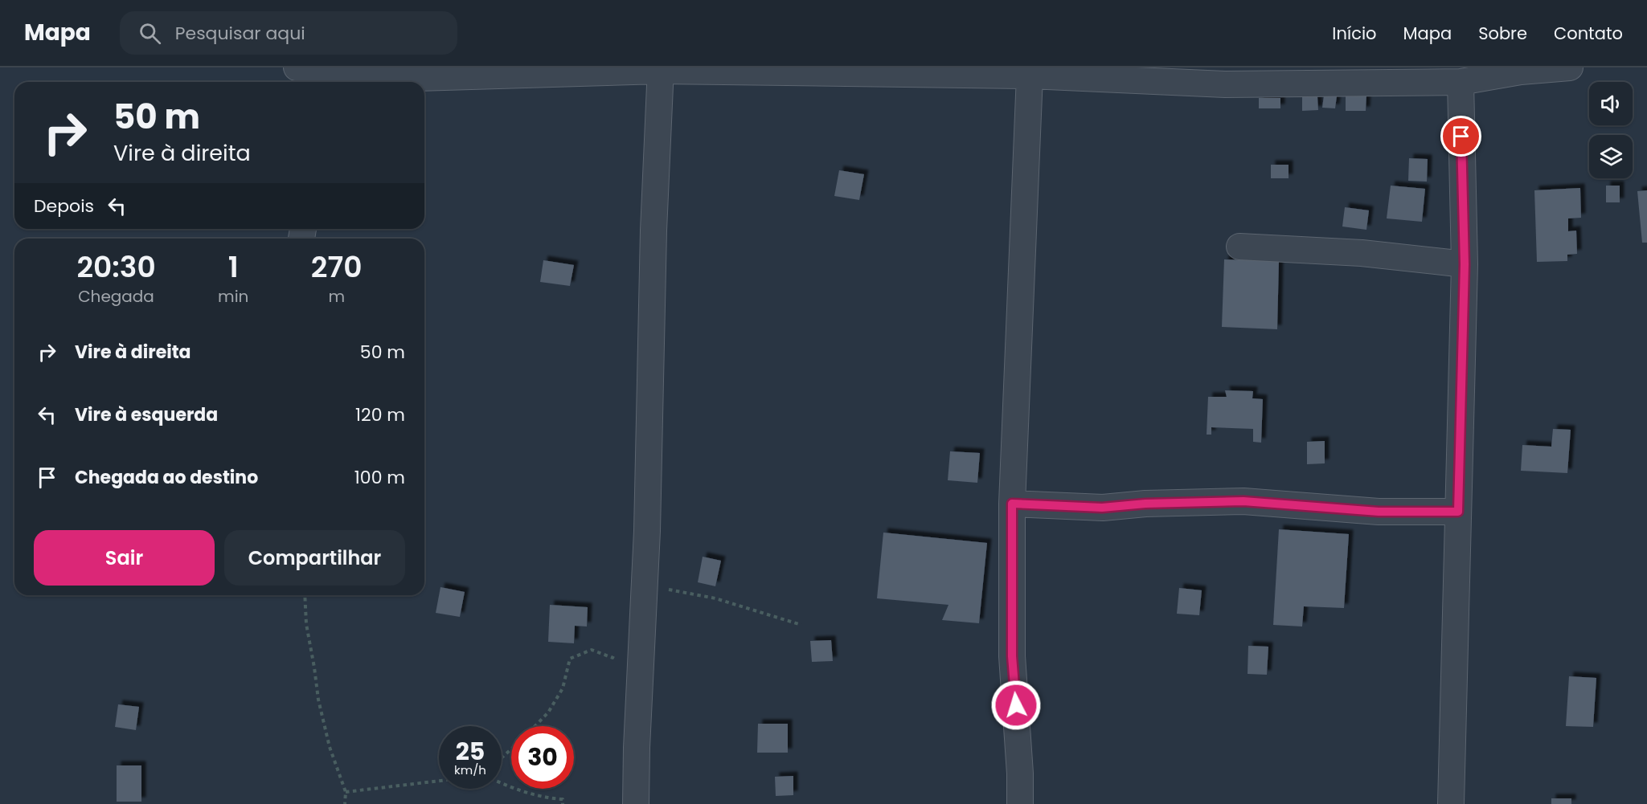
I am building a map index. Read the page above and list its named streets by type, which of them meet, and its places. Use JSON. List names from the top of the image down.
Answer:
{
  "page": {
    "header": "Mapa",
    "search": "Pesquisar aqui",
    "nav": [
      "Início",
      "Mapa",
      "Sobre",
      "Contato"
    ],
    "turn": ["50 m", "Vire à direita"],
    "then": "Depois",
    "eta": [
      "20:30",
      "Chegada",
      "1",
      "min",
      "270",
      "m"
    ],
    "list": [
      {
        "name": "Vire à direita",
        "value": "50 m"
      },
      {
        "name": "Vire à esquerda",
        "value": "120 m"
      },
      {
        "name": "Chegada ao destino",
        "value": "100 m"
      }
    ],
    "buttons": ["Sair", "Compartilhar"],
    "speed": "25 km/h",
    "limit": "30"
  }
}
